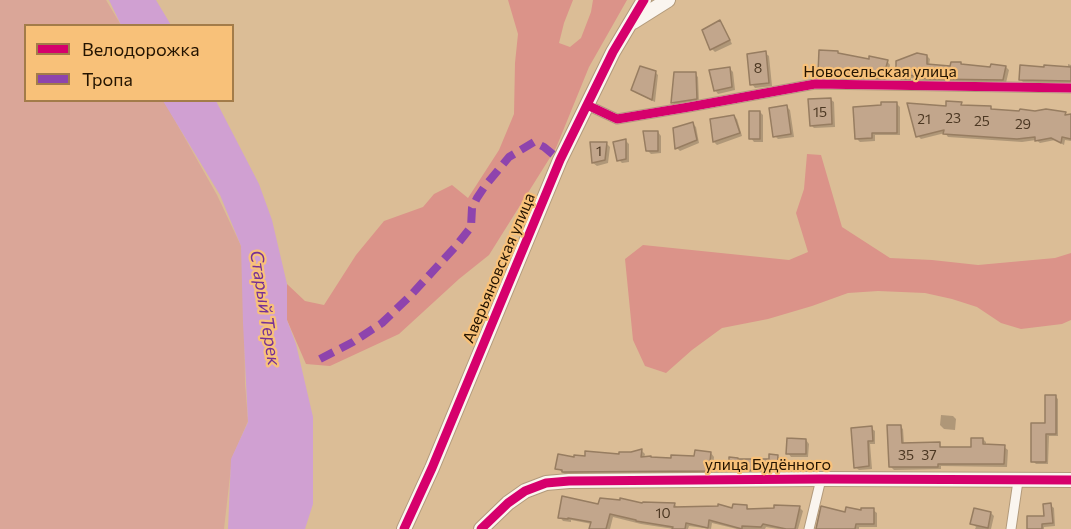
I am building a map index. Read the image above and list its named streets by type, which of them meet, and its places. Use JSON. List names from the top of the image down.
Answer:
{
  "streets": {
    "street": ["Новосельская улица", "Аверьяновская улица", "улица Будённого"]
  },
  "crossings": [
    ["Новосельская улица", "Аверьяновская улица"]
  ],
  "water": ["Старый Терек"],
  "house_numbers": [
    "8",
    "15",
    "23",
    "21",
    "25",
    "29",
    "1",
    "35",
    "37",
    "10"
  ],
  "legend": ["Велодорожка", "Тропа"]
}
